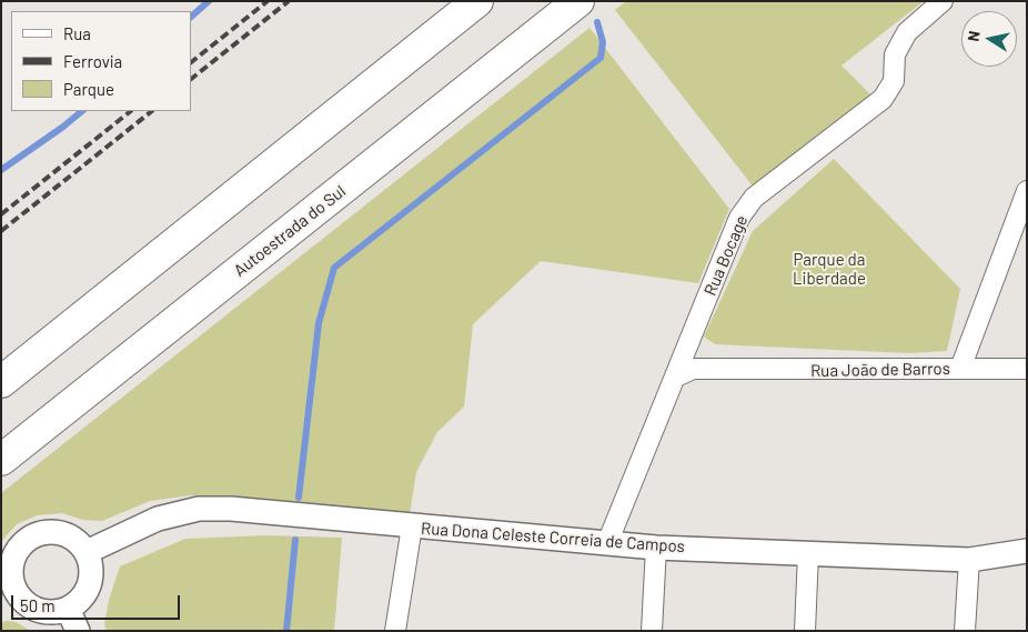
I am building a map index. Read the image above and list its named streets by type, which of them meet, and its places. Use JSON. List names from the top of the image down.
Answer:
{
  "streets": {
    "highway": ["Autoestrada do Sul"],
    "street": ["Rua Bocage", "Rua João de Barros", "Rua Dona Celeste Correia de Campos"]
  },
  "crossings": [
    ["Rua Bocage", "Rua João de Barros"],
    ["Rua Bocage", "Rua Dona Celeste Correia de Campos"]
  ],
  "parks": ["Parque da Liberdade"],
  "legend": ["Rua", "Ferrovia", "Parque"],
  "scale_bar": "50 m",
  "north": "left"
}
